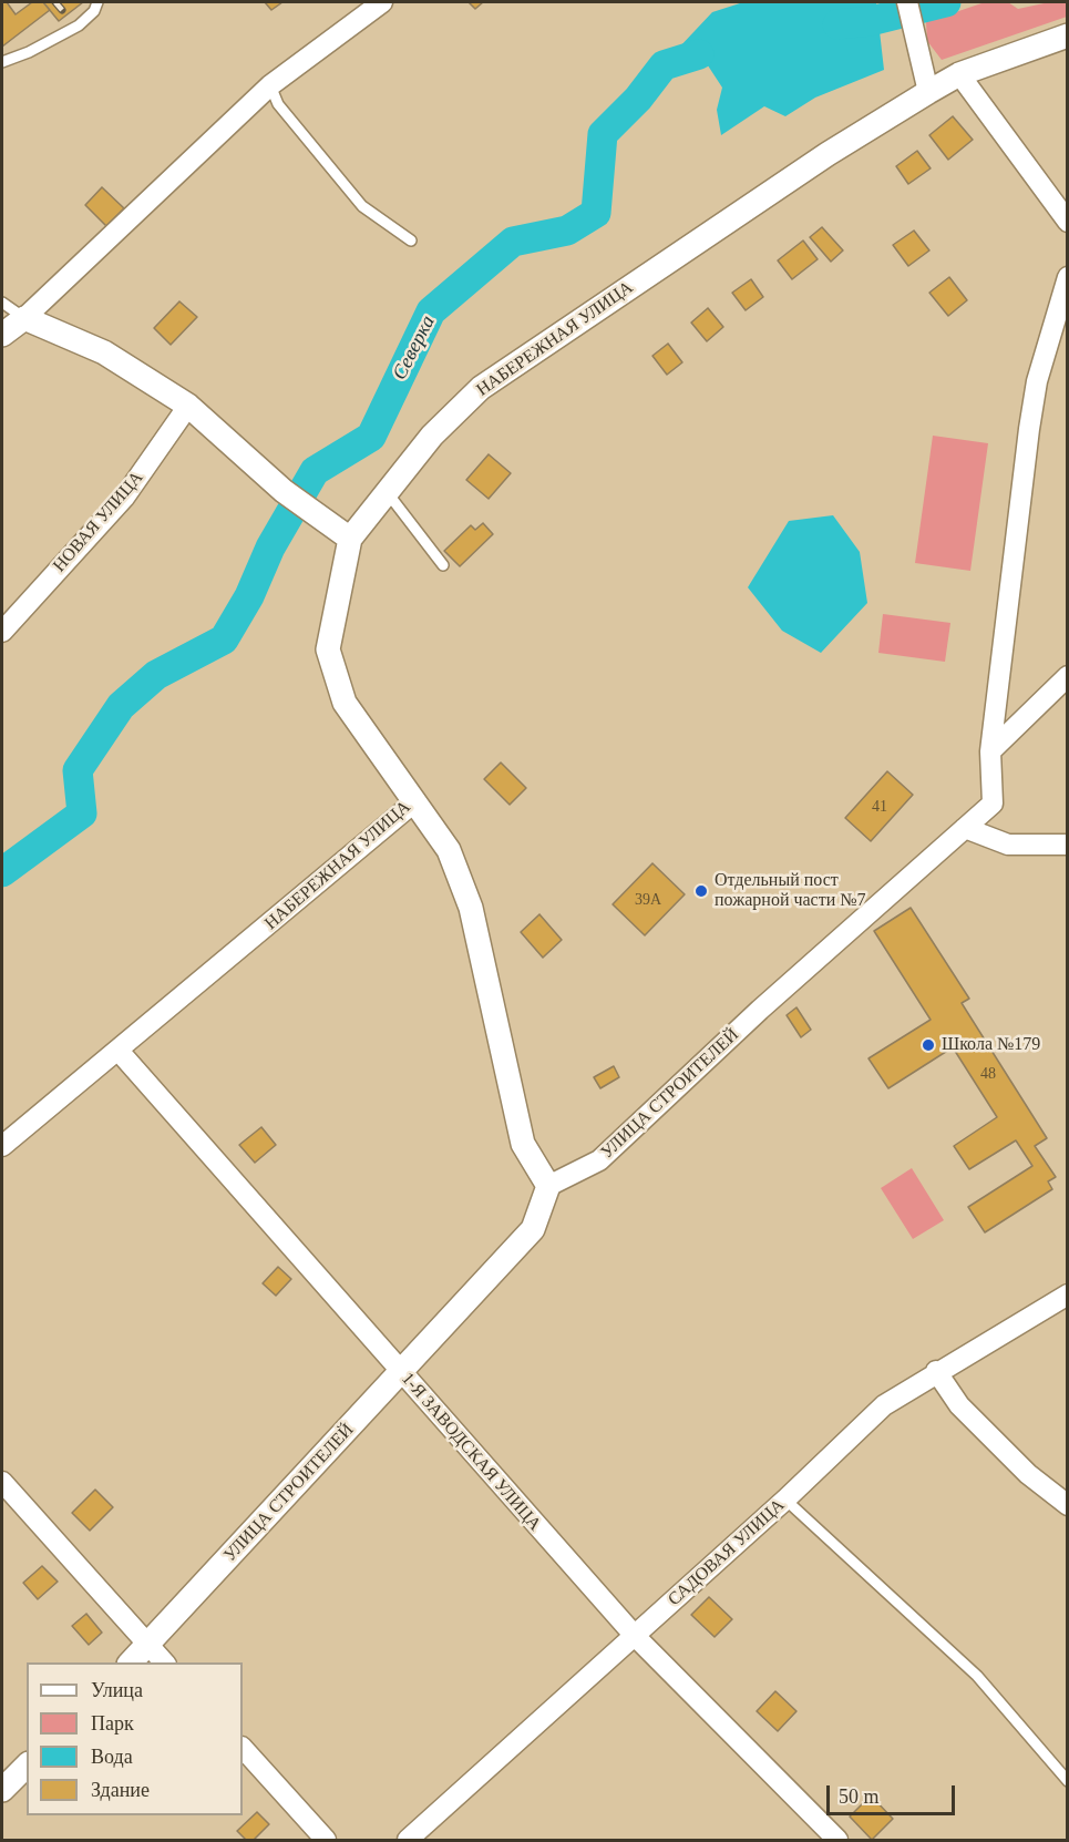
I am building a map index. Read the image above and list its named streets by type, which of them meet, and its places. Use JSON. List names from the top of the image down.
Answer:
{
  "streets": {
    "street": [
      "НАБЕРЕЖНАЯ УЛИЦА",
      "НОВАЯ УЛИЦА",
      "УЛИЦА СТРОИТЕЛЕЙ",
      "1-Я ЗАВОДСКАЯ УЛИЦА",
      "САДОВАЯ УЛИЦА"
    ]
  },
  "crossings": [
    ["НАБЕРЕЖНАЯ УЛИЦА", "1-Я ЗАВОДСКАЯ УЛИЦА"],
    ["УЛИЦА СТРОИТЕЛЕЙ", "1-Я ЗАВОДСКАЯ УЛИЦА"],
    ["1-Я ЗАВОДСКАЯ УЛИЦА", "САДОВАЯ УЛИЦА"]
  ],
  "water": ["Северка"],
  "places": ["Отдельный пост пожарной части №7", "Школа №179"],
  "house_numbers": ["41", "39А", "48"],
  "legend": [
    "Улица",
    "Парк",
    "Вода",
    "Здание"
  ],
  "scale_bar": "50 m"
}
